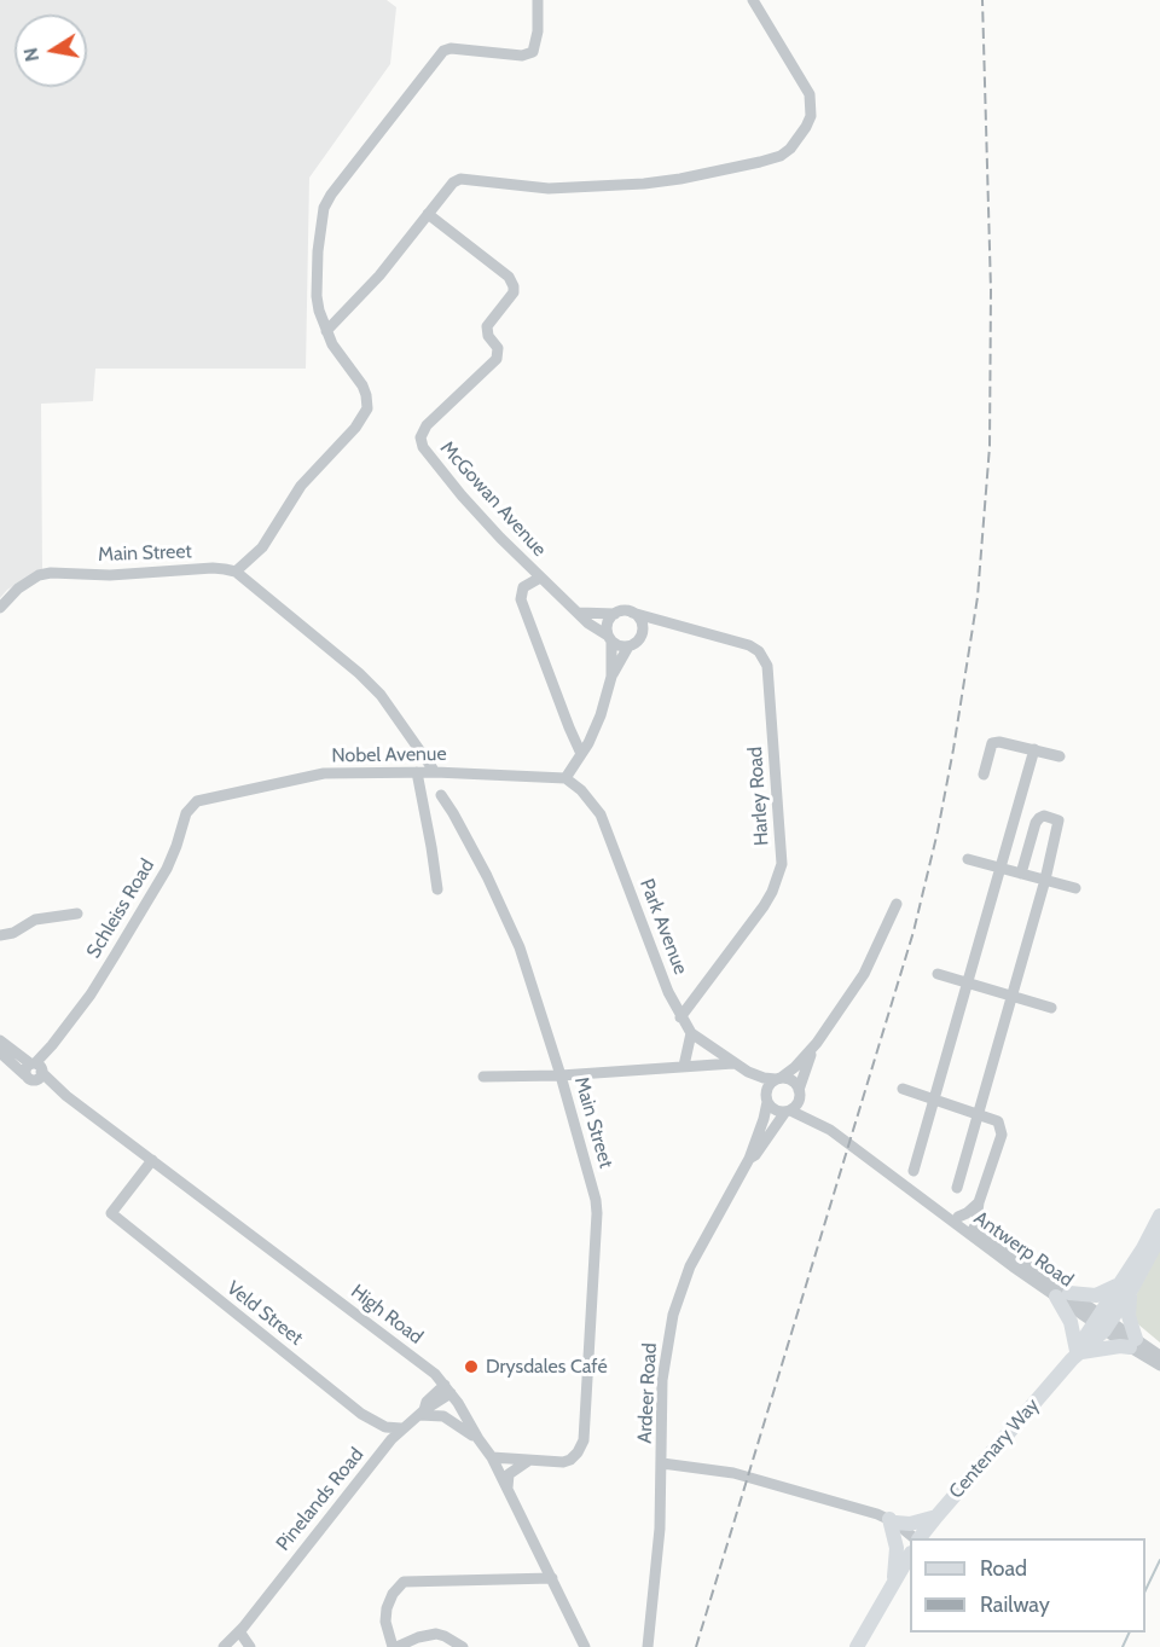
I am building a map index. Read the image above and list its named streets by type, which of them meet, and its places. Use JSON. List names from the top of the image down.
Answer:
{
  "streets": {
    "main road": ["Centenary Way"],
    "street": [
      "McGowan Avenue",
      "Main Street",
      "Nobel Avenue",
      "Harley Road",
      "Schleiss Road",
      "Park Avenue",
      "Antwerp Road",
      "Veld Street",
      "High Road",
      "Ardeer Road",
      "Pinelands Road"
    ]
  },
  "crossings": [
    ["McGowan Avenue", "Harley Road"],
    ["Nobel Avenue", "Schleiss Road"],
    ["Nobel Avenue", "Park Avenue"],
    ["Harley Road", "Park Avenue"],
    ["Schleiss Road", "High Road"],
    ["Park Avenue", "Antwerp Road"],
    ["Park Avenue", "Ardeer Road"],
    ["Antwerp Road", "Ardeer Road"],
    ["Antwerp Road", "Centenary Way"],
    ["Veld Street", "High Road"],
    ["Veld Street", "Pinelands Road"],
    ["High Road", "Pinelands Road"]
  ],
  "places": ["Drysdales Café"],
  "legend": ["Road", "Railway"],
  "north": "left"
}
